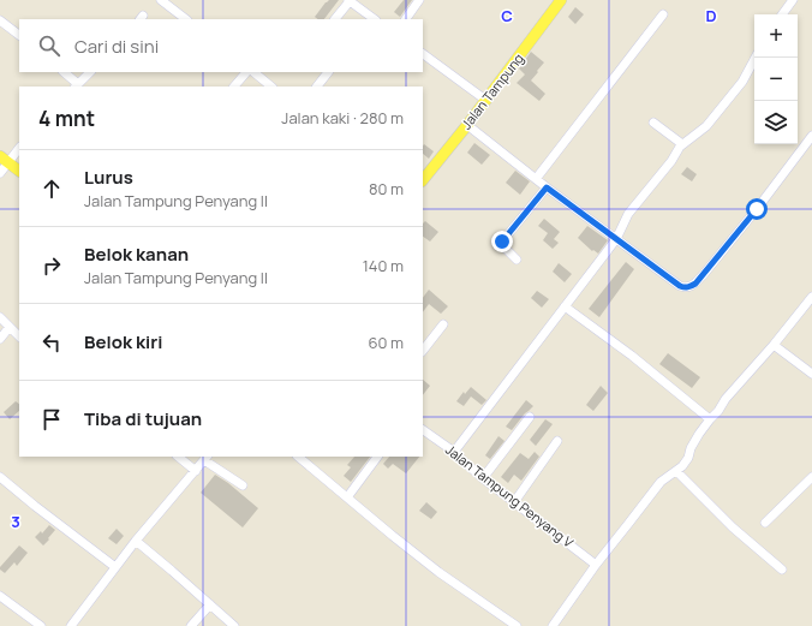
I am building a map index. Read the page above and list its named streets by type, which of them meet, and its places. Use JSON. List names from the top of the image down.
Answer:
{
  "streets": {
    "main road": ["Jalan Tampung"],
    "street": ["Jalan Tampung Penyang V"]
  },
  "page": {
    "map_buttons": ["+", "−"],
    "search": "Cari di sini",
    "heading": ["4 mnt", "Jalan kaki · 280 m"],
    "list": [
      ["Lurus", "Jalan Tampung Penyang II", "80 m"],
      ["Belok kanan", "Jalan Tampung Penyang II", "140 m"],
      ["Belok kiri", "60 m"],
      "Tiba di tujuan"
    ]
  },
  "grid": {
    "columns": ["C", "D"],
    "rows": ["3"]
  }
}
